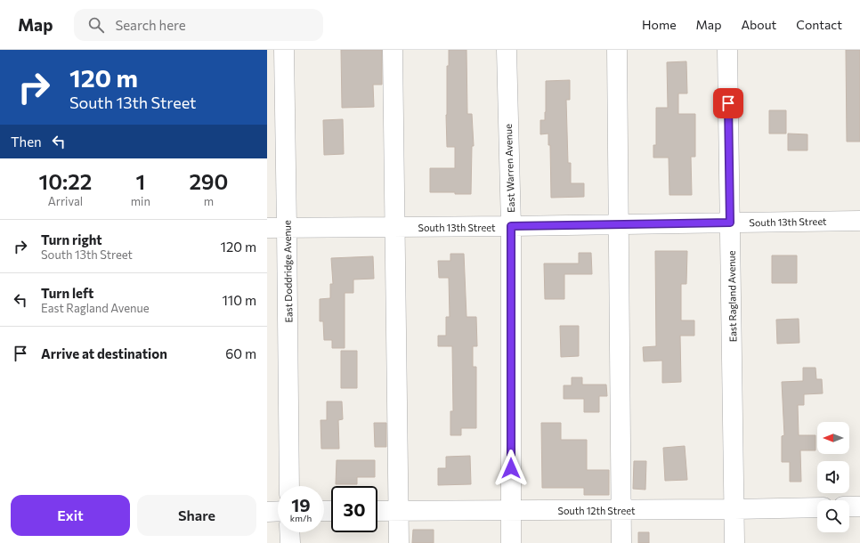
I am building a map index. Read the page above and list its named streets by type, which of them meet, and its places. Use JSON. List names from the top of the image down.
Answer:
{
  "streets": {
    "street": [
      "East Warren Avenue",
      "South 13th Street",
      "East Doddridge Avenue",
      "East Ragland Avenue",
      "South 12th Street"
    ]
  },
  "crossings": [
    ["East Warren Avenue", "South 13th Street"],
    ["East Warren Avenue", "South 12th Street"],
    ["South 13th Street", "East Doddridge Avenue"],
    ["South 13th Street", "East Ragland Avenue"],
    ["East Ragland Avenue", "South 12th Street"]
  ],
  "north": "left",
  "page": {
    "header": "Map",
    "search": "Search here",
    "nav": [
      "Home",
      "Map",
      "About",
      "Contact"
    ],
    "turn": ["120 m", "South 13th Street"],
    "then": "Then",
    "eta": [
      "10:22",
      "Arrival",
      "1",
      "min",
      "290",
      "m"
    ],
    "list": [
      {
        "name": "Turn right",
        "note": "South 13th Street",
        "value": "120 m"
      },
      {
        "name": "Turn left",
        "note": "East Ragland Avenue",
        "value": "110 m"
      },
      {
        "name": "Arrive at destination",
        "value": "60 m"
      }
    ],
    "speed": "19 km/h",
    "limit": "30",
    "buttons": ["Exit", "Share"]
  }
}
